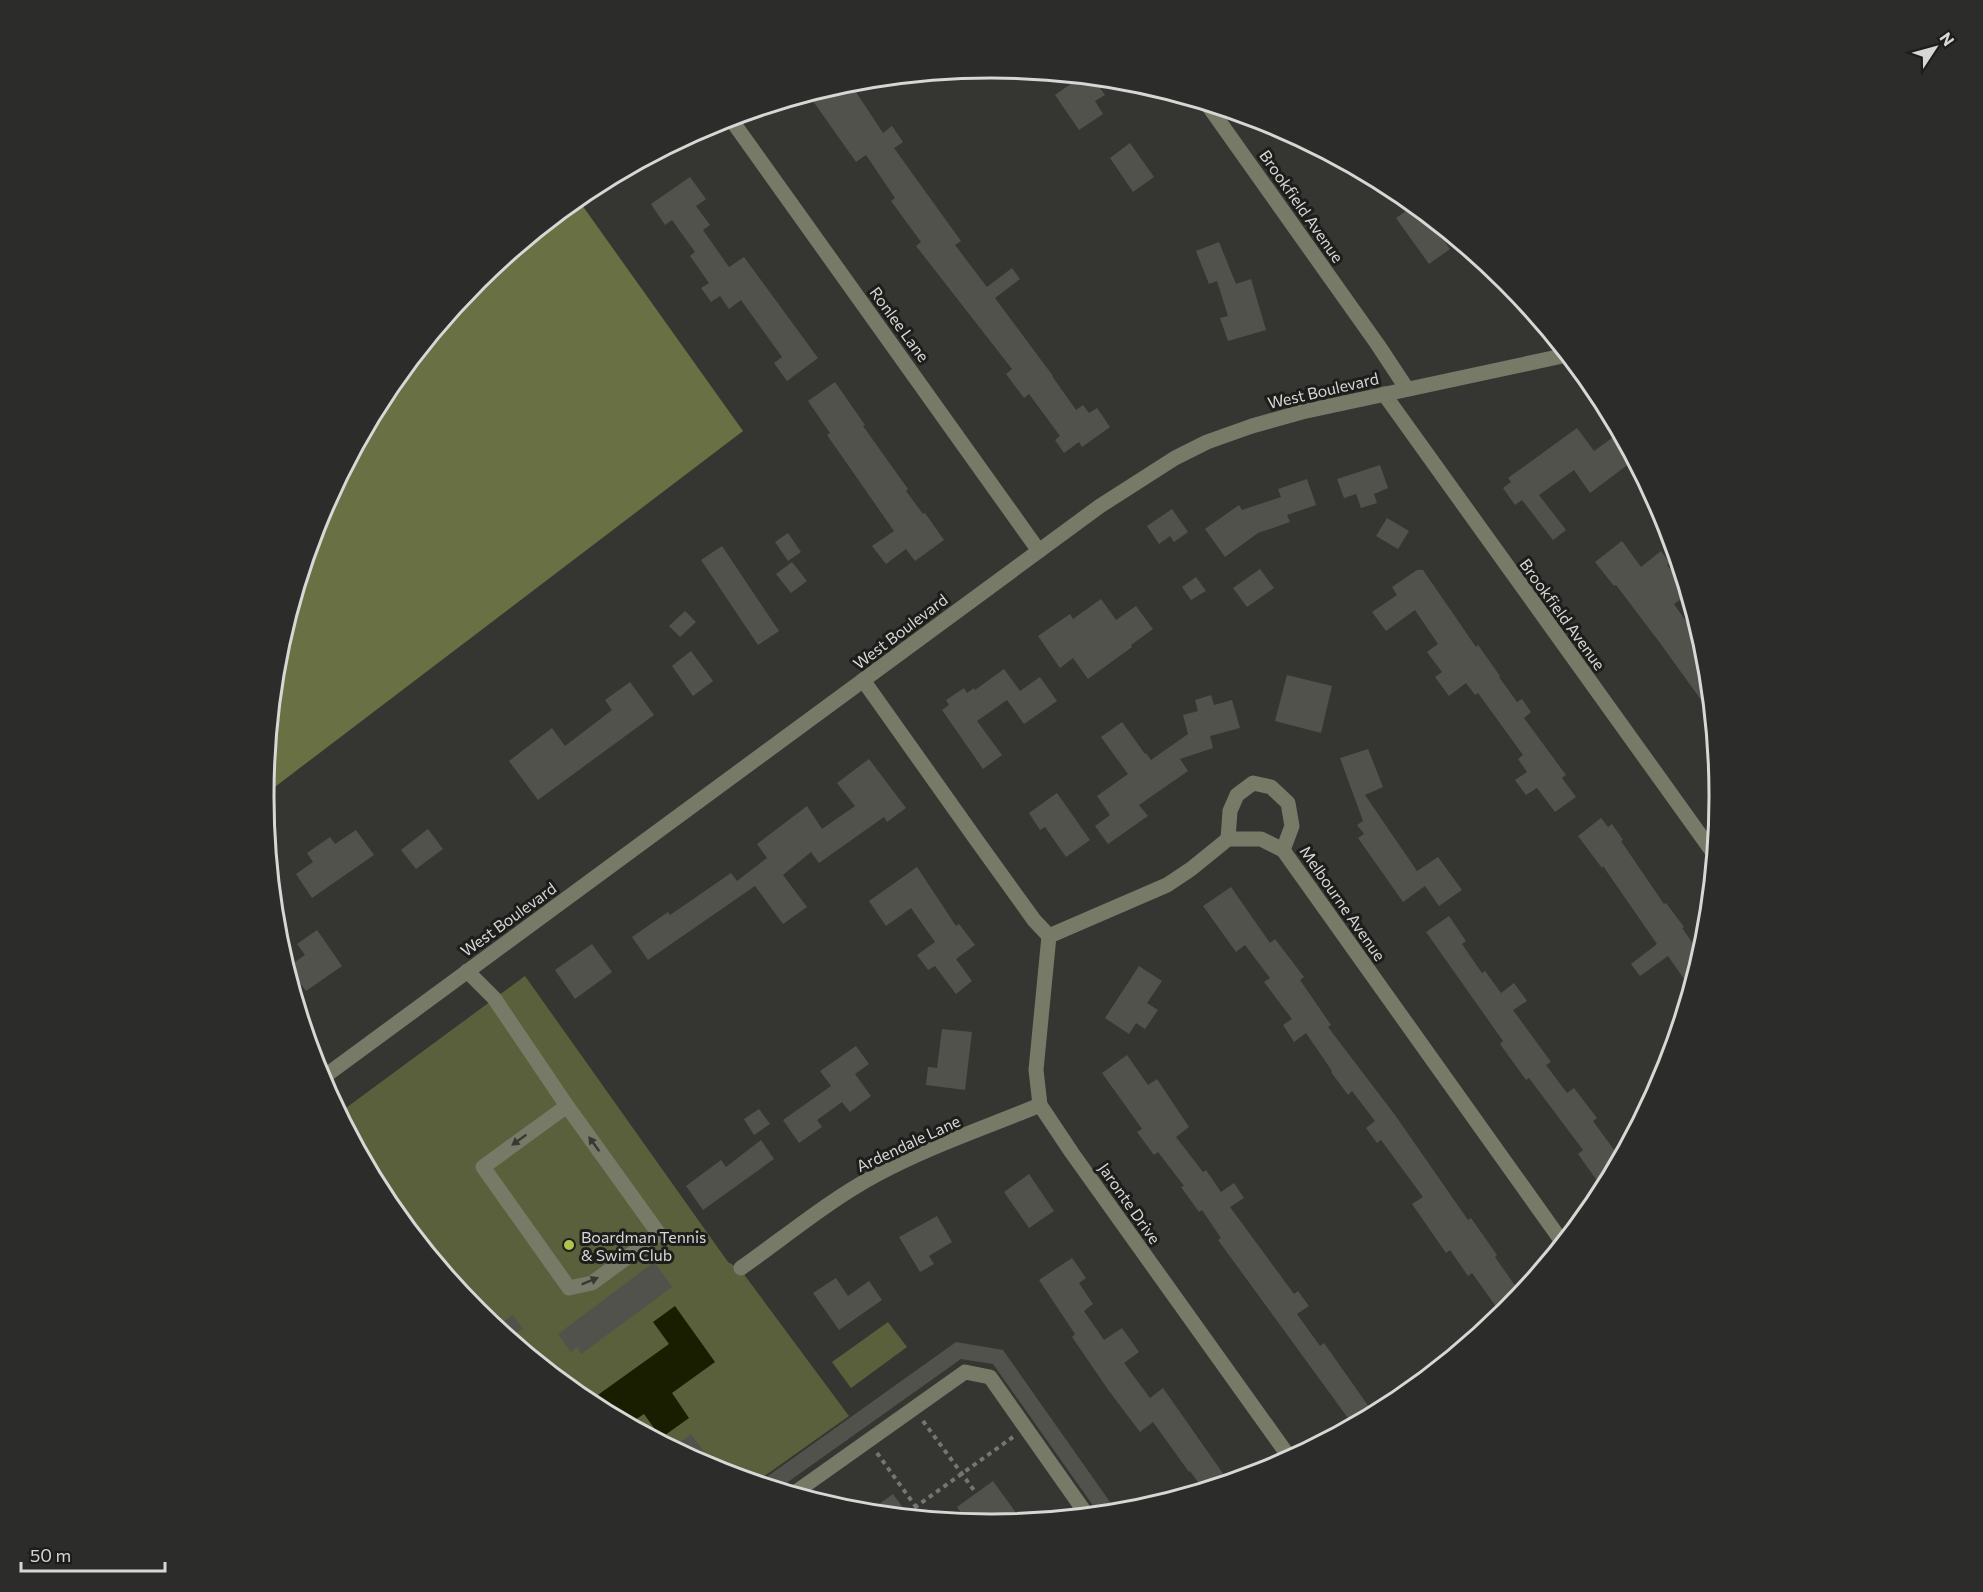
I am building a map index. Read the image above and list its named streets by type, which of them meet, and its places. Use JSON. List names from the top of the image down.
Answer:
{
  "streets": {
    "street": [
      "Brookfield Avenue",
      "Ronlee Lane",
      "West Boulevard",
      "Melbourne Avenue",
      "Ardendale Lane",
      "Jaronte Drive"
    ]
  },
  "crossings": [
    ["Brookfield Avenue", "West Boulevard"],
    ["Ronlee Lane", "West Boulevard"],
    ["Ardendale Lane", "Jaronte Drive"]
  ],
  "places": ["Boardman Tennis & Swim Club"],
  "scale_bar": "50 m",
  "north": "top right"
}
